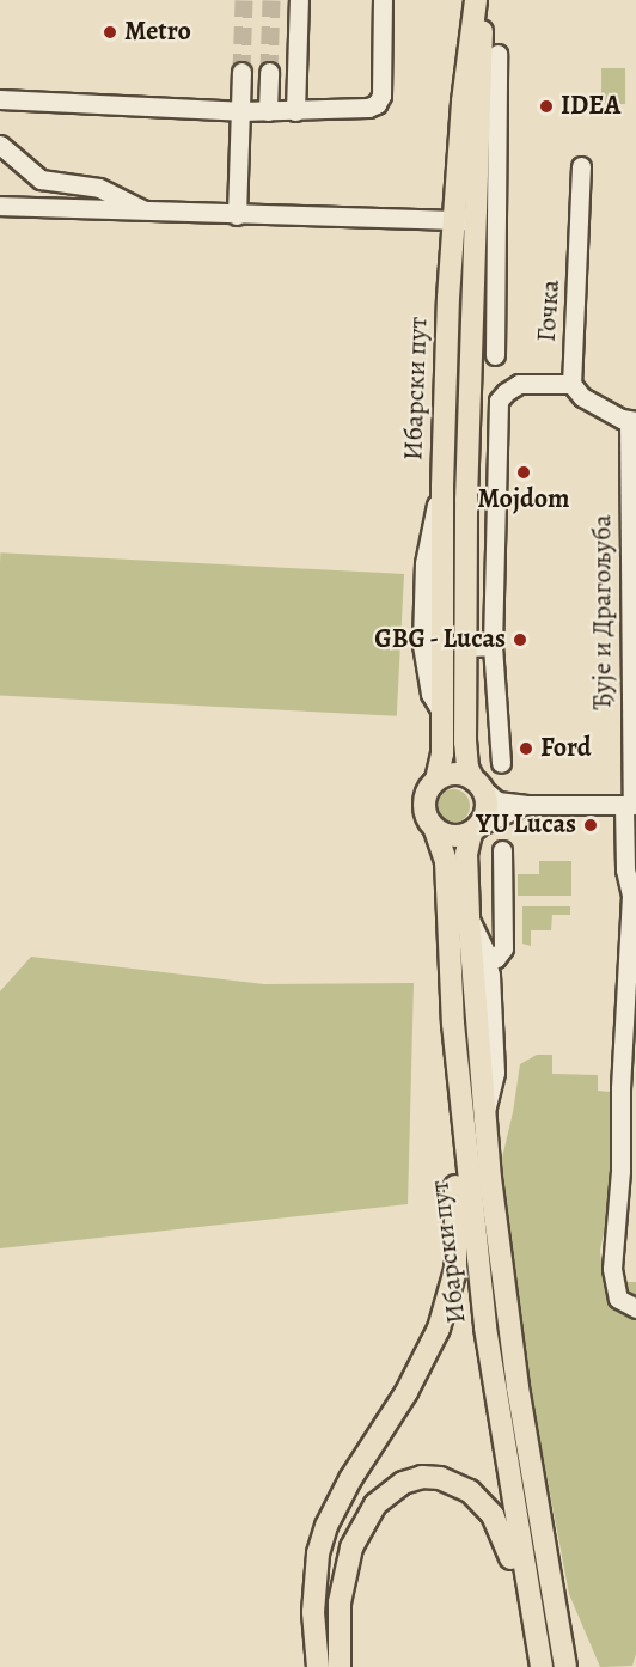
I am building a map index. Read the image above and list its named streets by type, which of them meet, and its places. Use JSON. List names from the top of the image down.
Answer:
{
  "streets": {
    "main road": ["Ибарски пут"],
    "street": ["Гочка", "Ђује и Драгољуба"]
  },
  "places": [
    "Metro",
    "IDEA",
    "Mojdom",
    "GBG - Lucas",
    "Ford",
    "YU Lucas"
  ]
}
